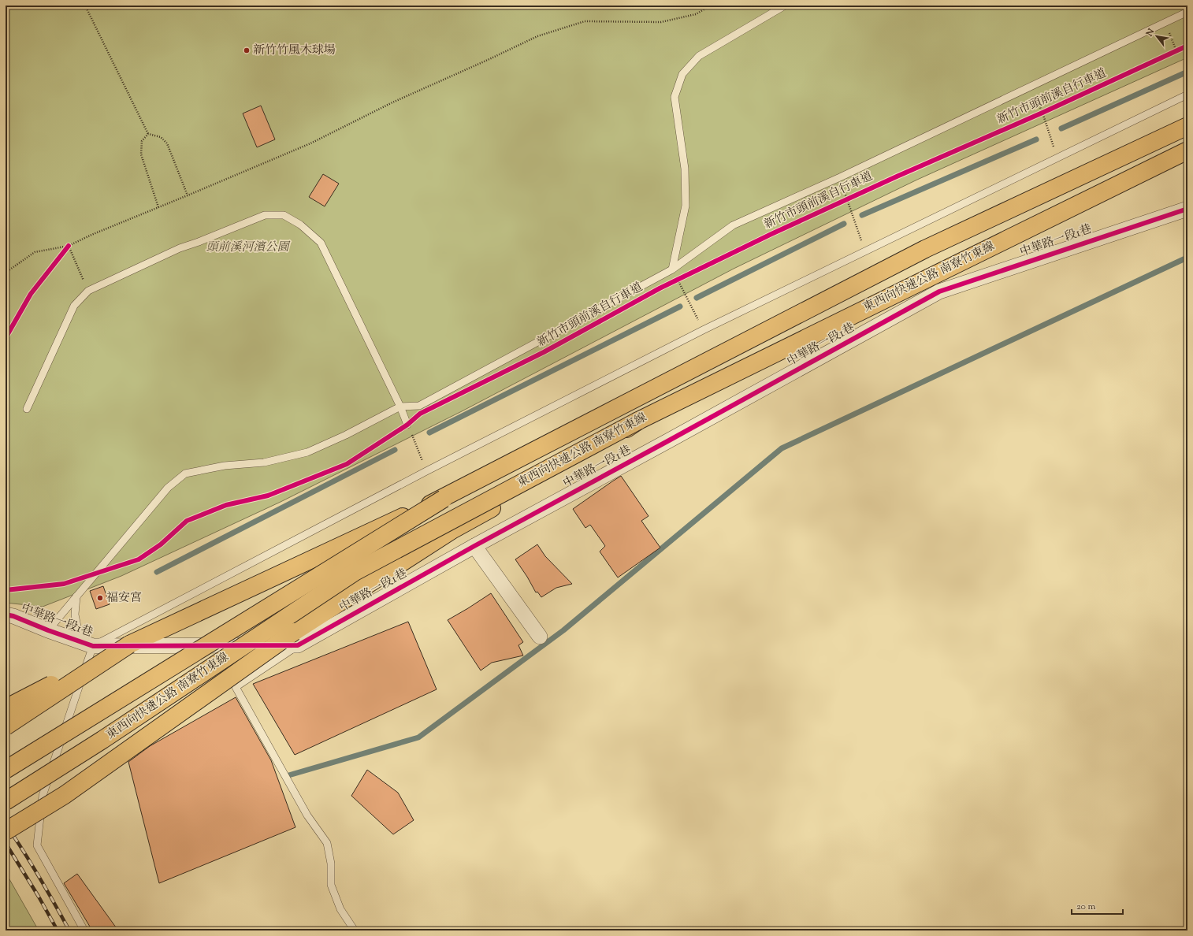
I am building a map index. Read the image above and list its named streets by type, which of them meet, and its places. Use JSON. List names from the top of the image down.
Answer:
{
  "streets": {
    "highway": ["東西向快速公路 南寮竹東線"],
    "street": ["中華路一段1巷"],
    "cycle path": ["新竹市頭前溪自行車道"]
  },
  "parks": ["頭前溪河濱公園"],
  "places": ["新竹竹風木球場", "福安宮"],
  "scale_bar": "20 m",
  "north": "top left"
}
